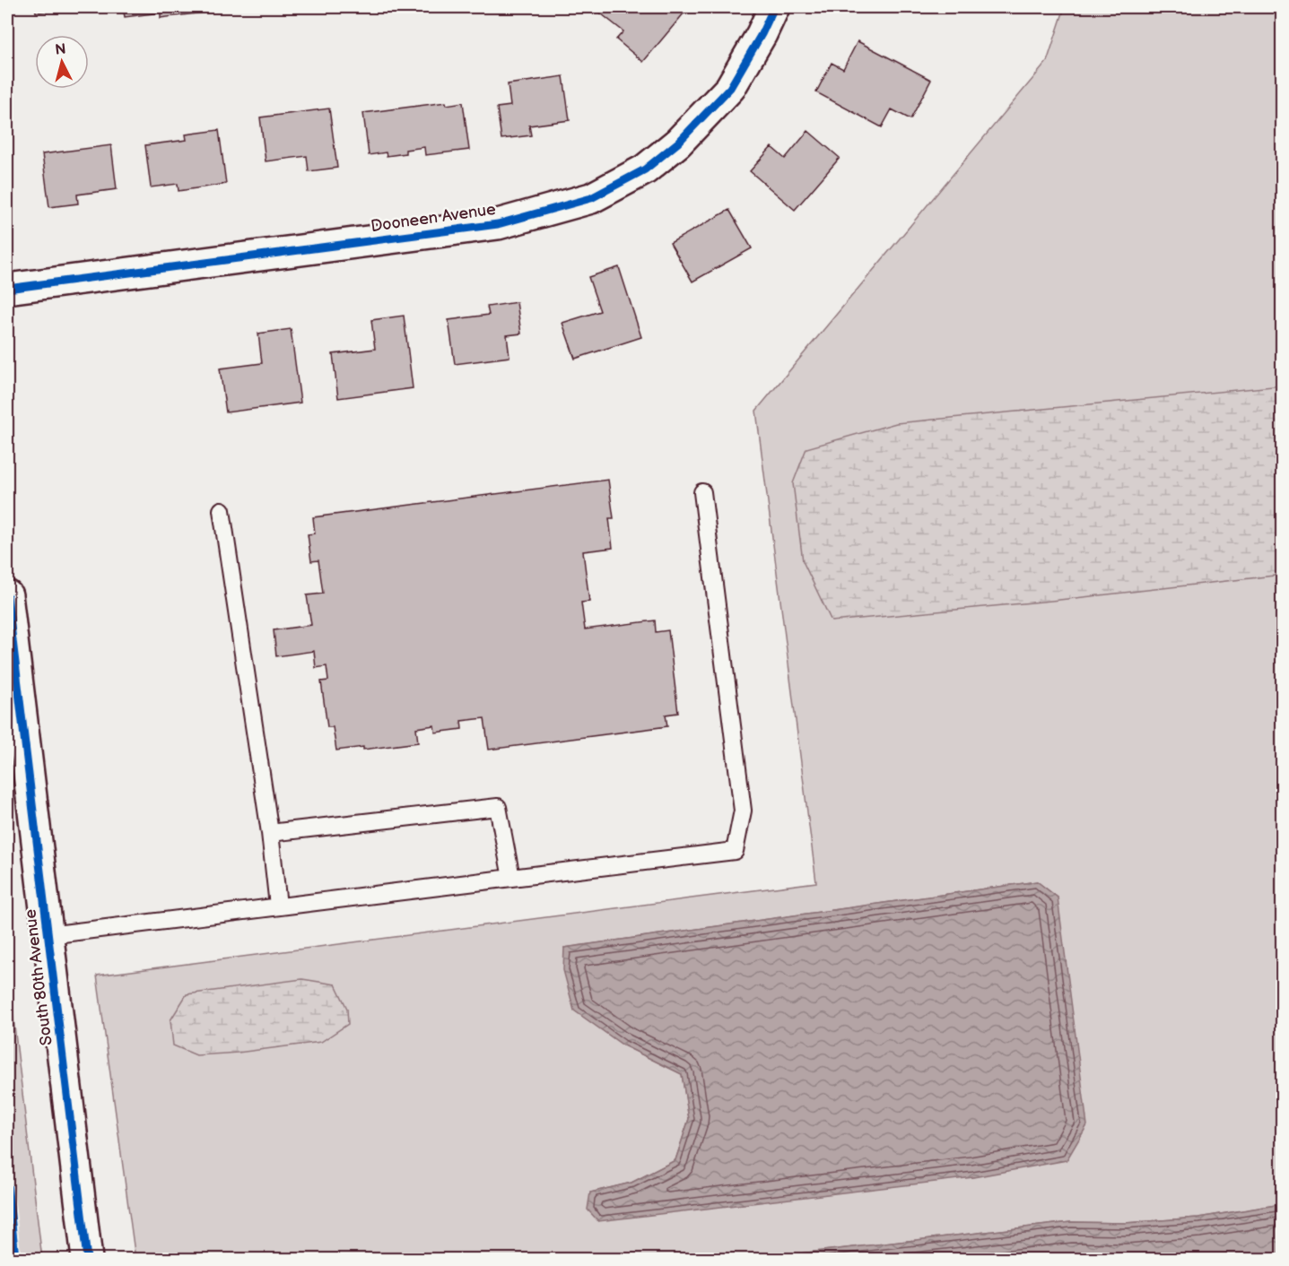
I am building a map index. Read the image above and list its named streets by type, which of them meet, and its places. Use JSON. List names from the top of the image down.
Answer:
{
  "streets": {
    "street": ["Dooneen Avenue", "South 80th Avenue"]
  },
  "north": "top"
}
